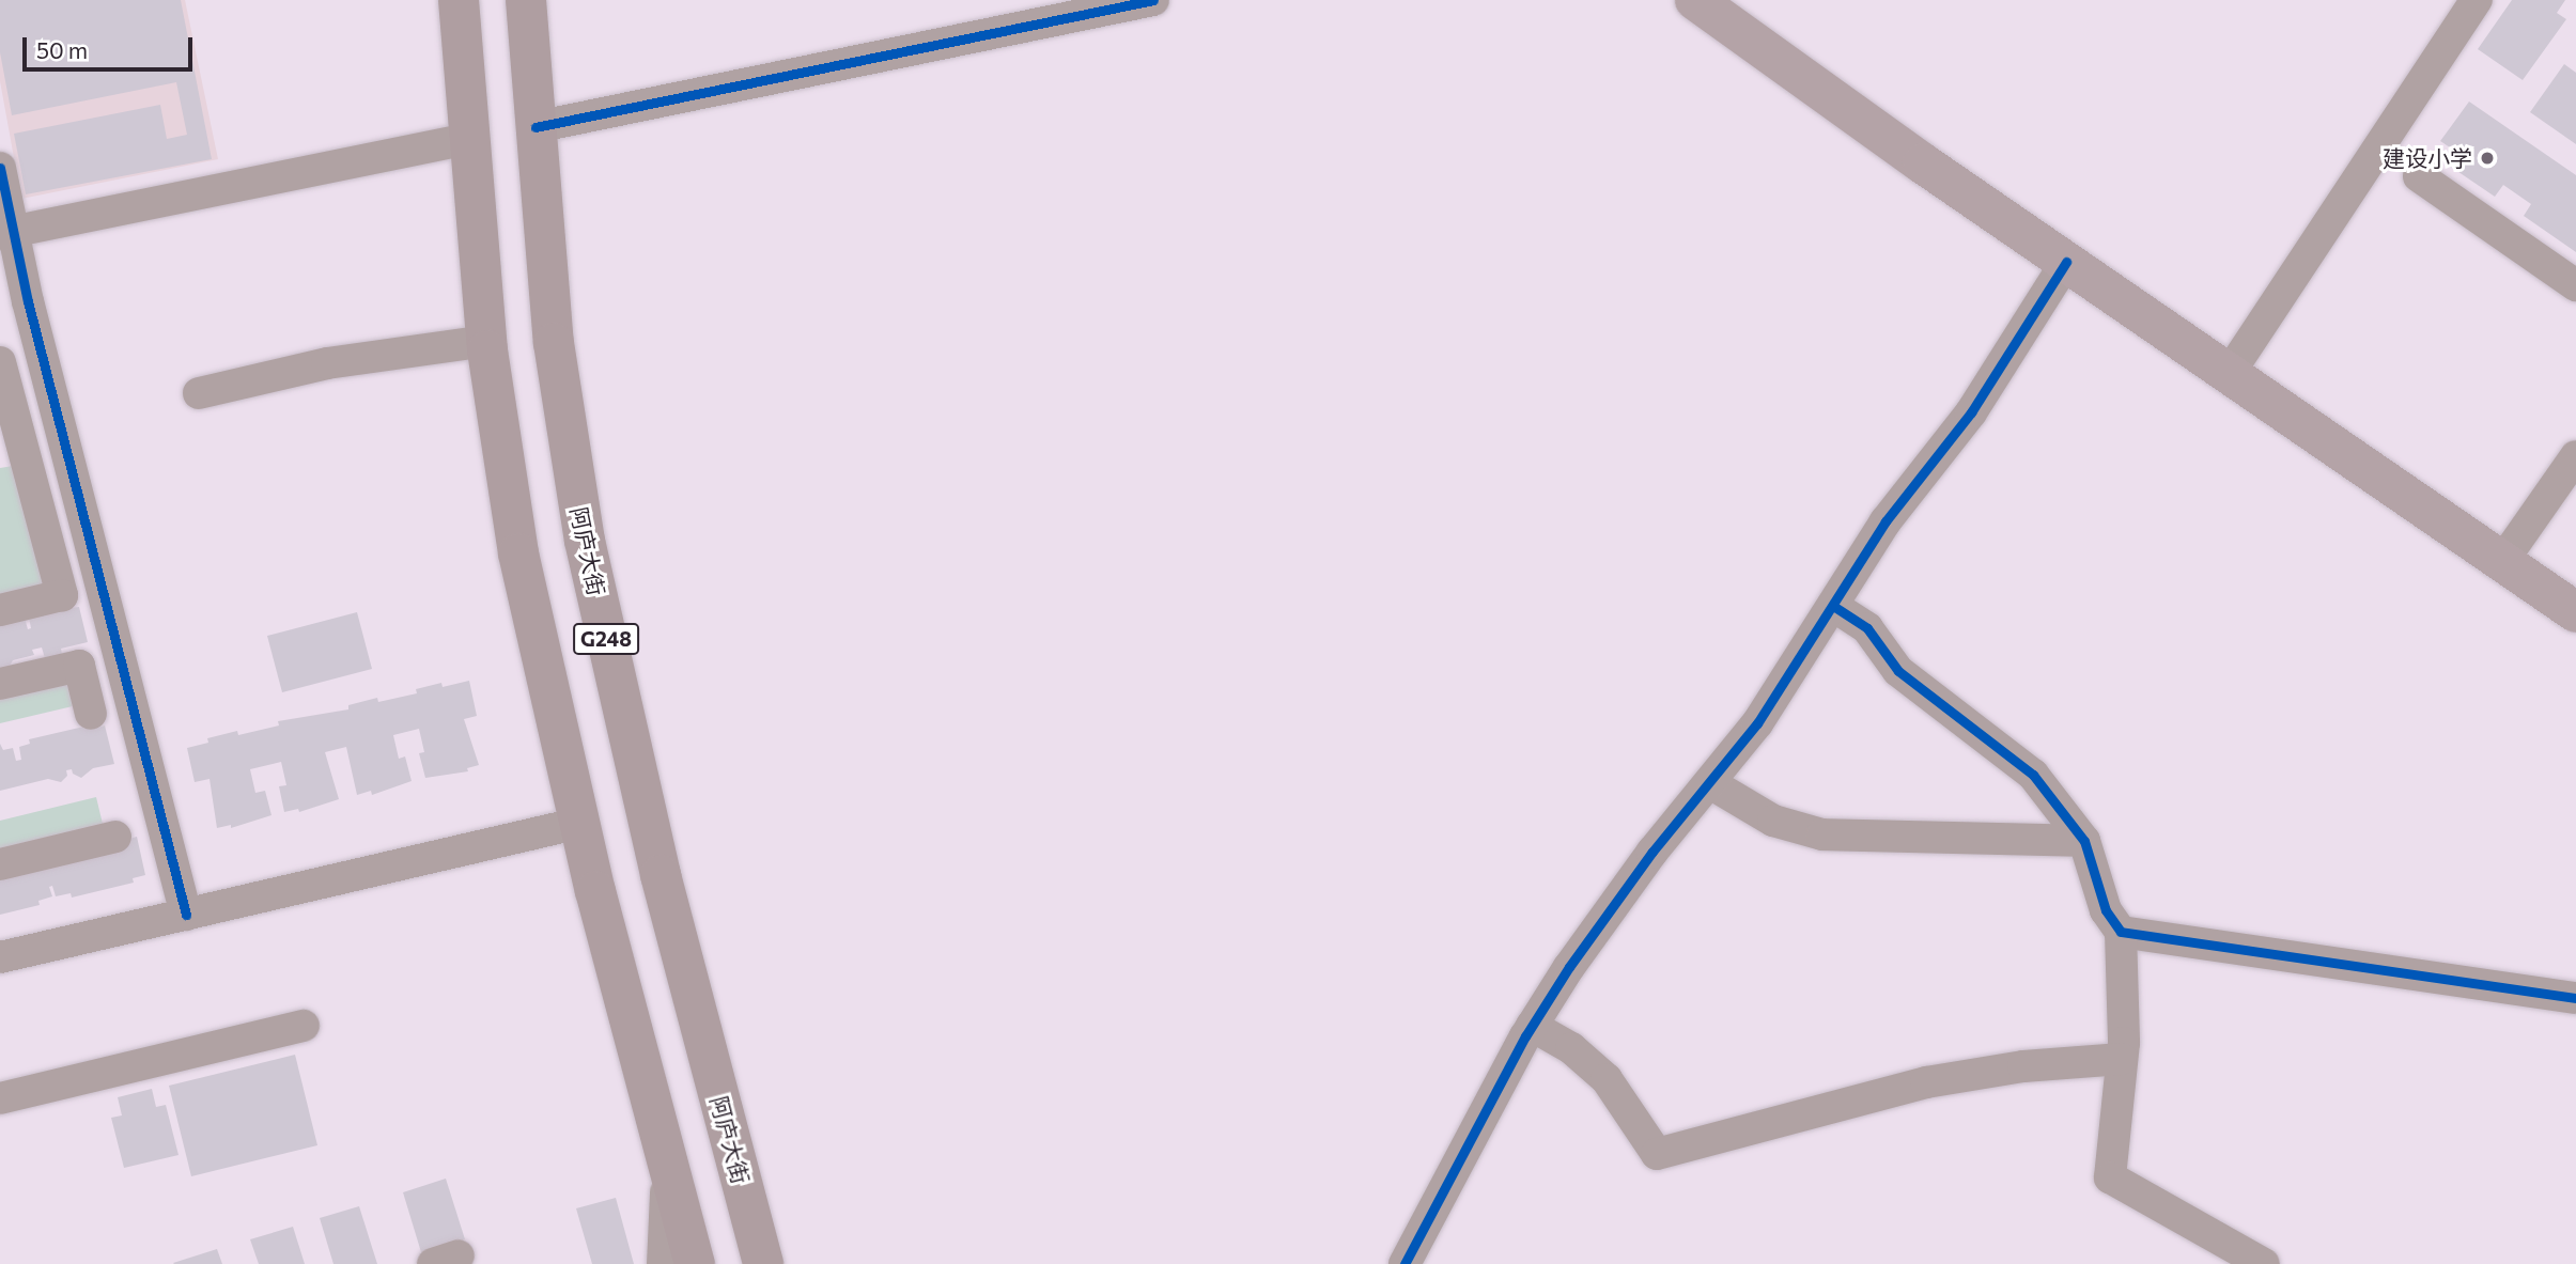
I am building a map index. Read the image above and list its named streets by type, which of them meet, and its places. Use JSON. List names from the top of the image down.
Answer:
{
  "streets": {
    "highway": ["阿庐大街", "G248"]
  },
  "places": ["建设小学"],
  "scale_bar": "50 m"
}
